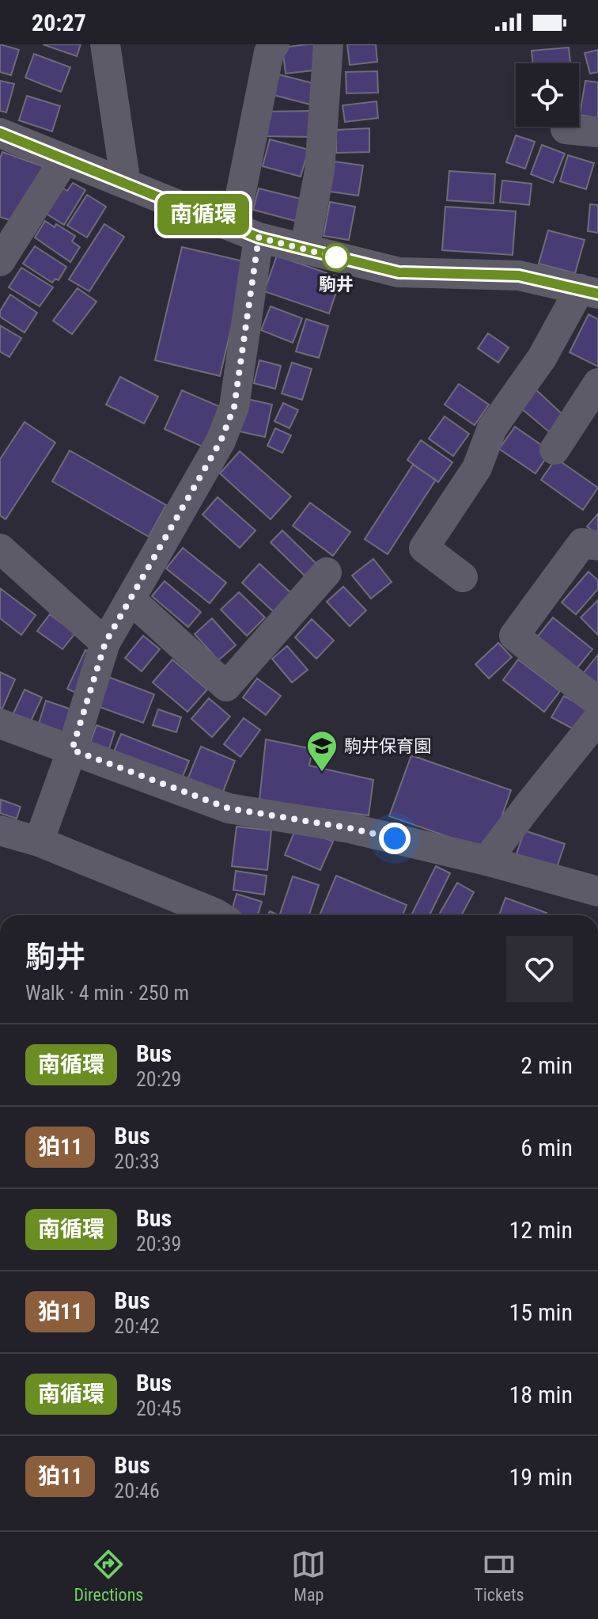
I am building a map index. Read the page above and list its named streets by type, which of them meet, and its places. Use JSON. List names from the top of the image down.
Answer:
{
  "places": {
    "other": ["駒井"],
    "school or university": ["駒井保育園"]
  },
  "lines": ["bus line 南循環"],
  "page": {
    "status": "20:27",
    "on_map": "南循環",
    "heading": ["駒井", "Walk · 4 min · 250 m"],
    "list": [
      {
        "mark": "南循環",
        "name": "Bus",
        "note": "20:29",
        "value": "2 min"
      },
      {
        "mark": "狛11",
        "name": "Bus",
        "note": "20:33",
        "value": "6 min"
      },
      {
        "mark": "南循環",
        "name": "Bus",
        "note": "20:39",
        "value": "12 min"
      },
      {
        "mark": "狛11",
        "name": "Bus",
        "note": "20:42",
        "value": "15 min"
      },
      {
        "mark": "南循環",
        "name": "Bus",
        "note": "20:45",
        "value": "18 min"
      },
      {
        "mark": "狛11",
        "name": "Bus",
        "note": "20:46",
        "value": "19 min"
      }
    ],
    "tabs": ["Directions", "Map", "Tickets"]
  }
}
